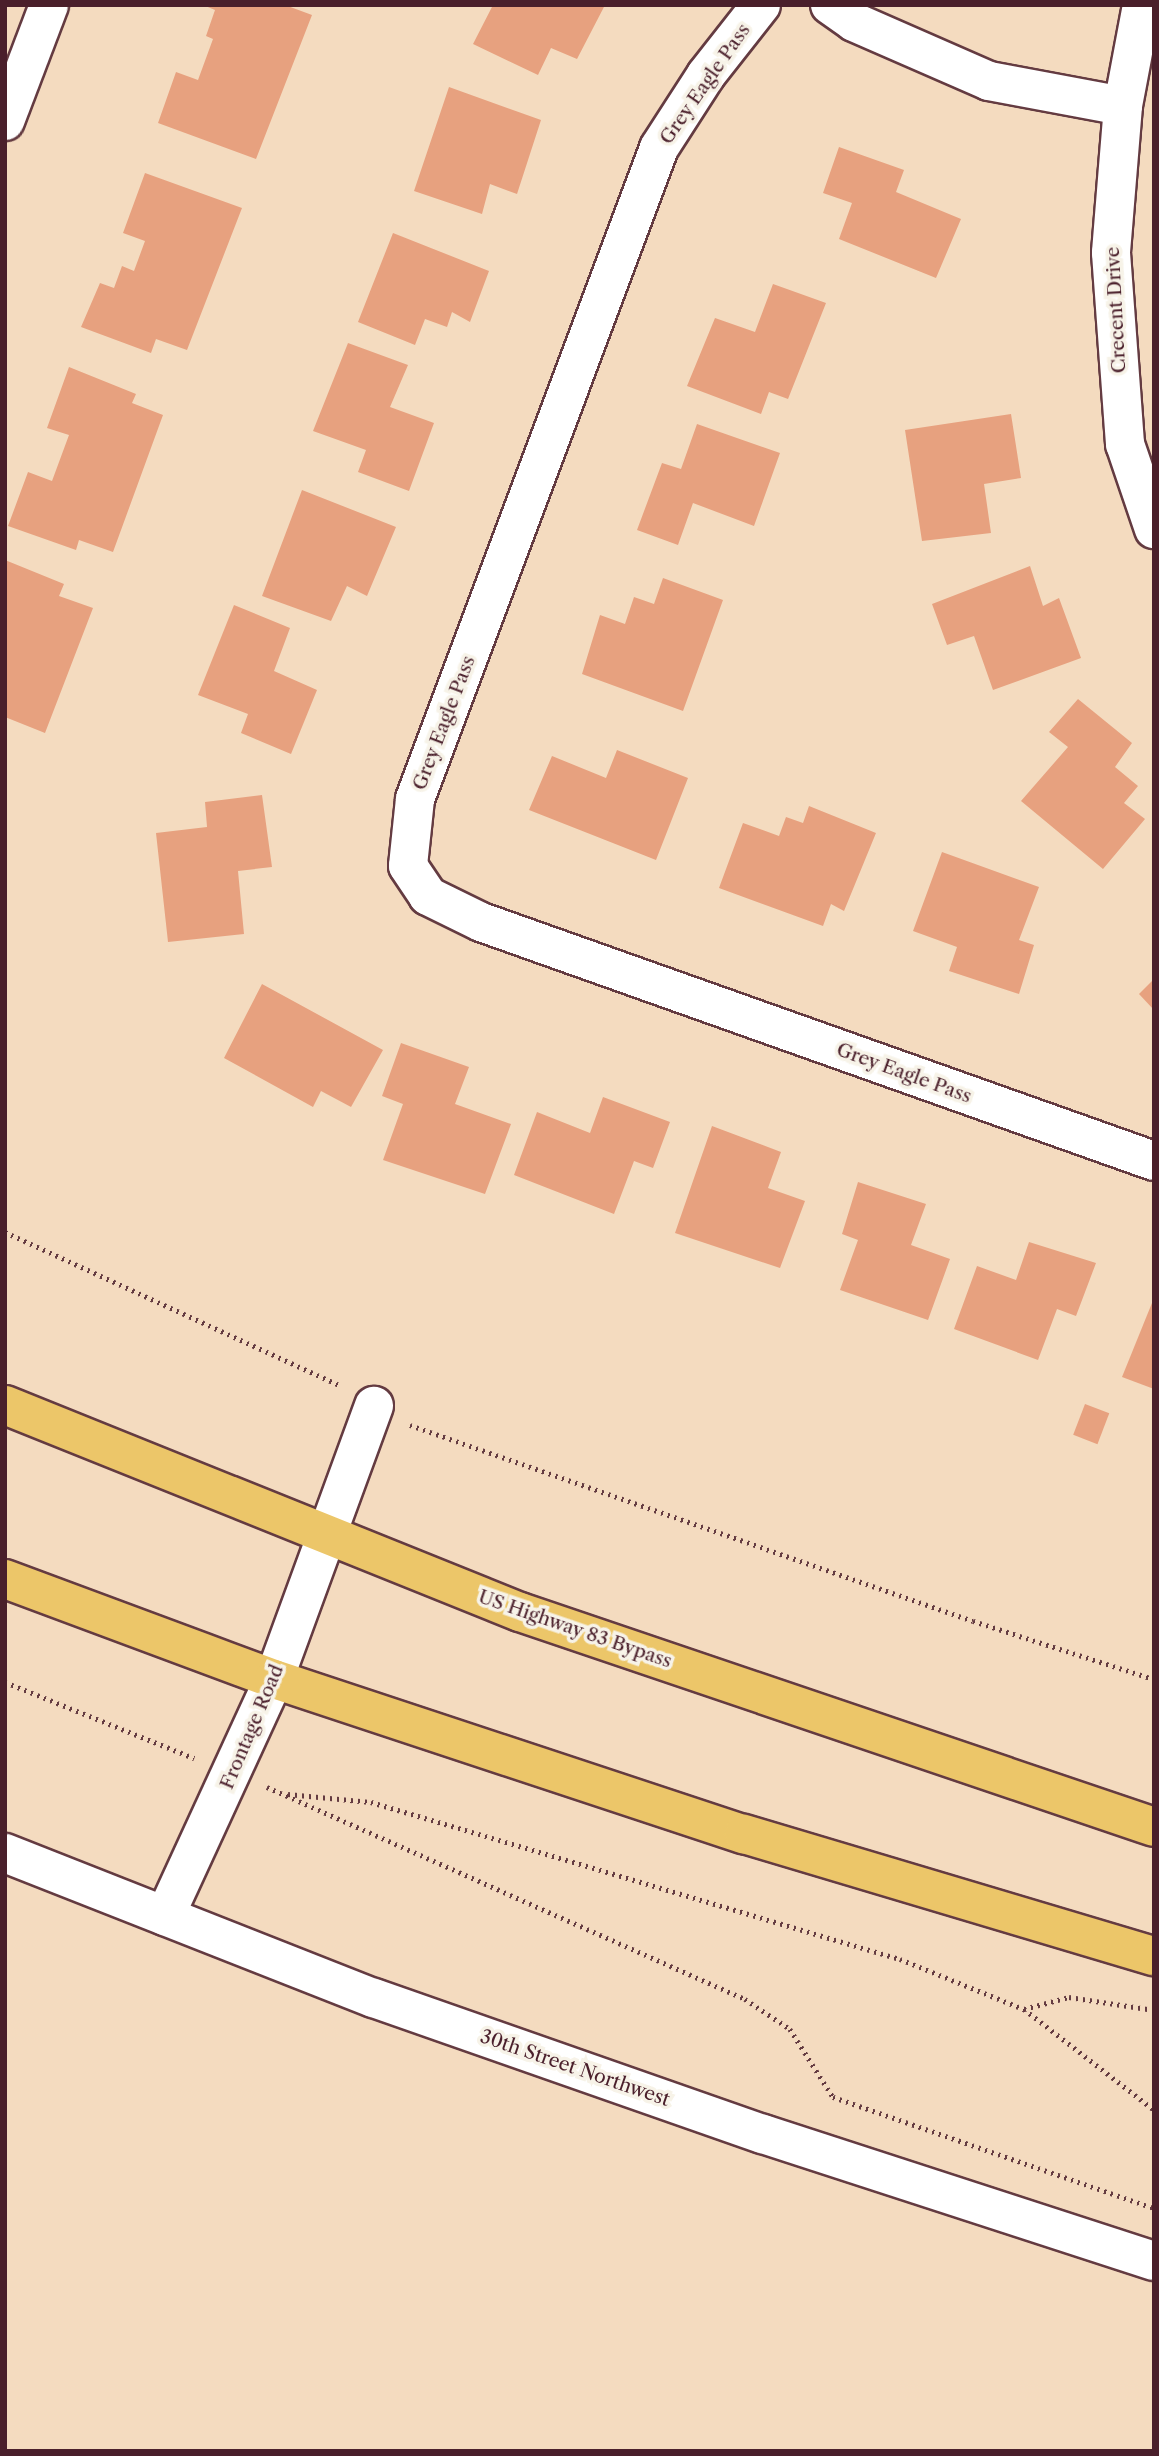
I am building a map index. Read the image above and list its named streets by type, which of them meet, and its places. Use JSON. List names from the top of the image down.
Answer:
{
  "streets": {
    "highway": ["US Highway 83 Bypass"],
    "street": [
      "Grey Eagle Pass",
      "Crecent Drive",
      "Frontage Road",
      "30th Street Northwest"
    ]
  },
  "crossings": [
    ["US Highway 83 Bypass", "Frontage Road"],
    ["Frontage Road", "30th Street Northwest"]
  ]
}
